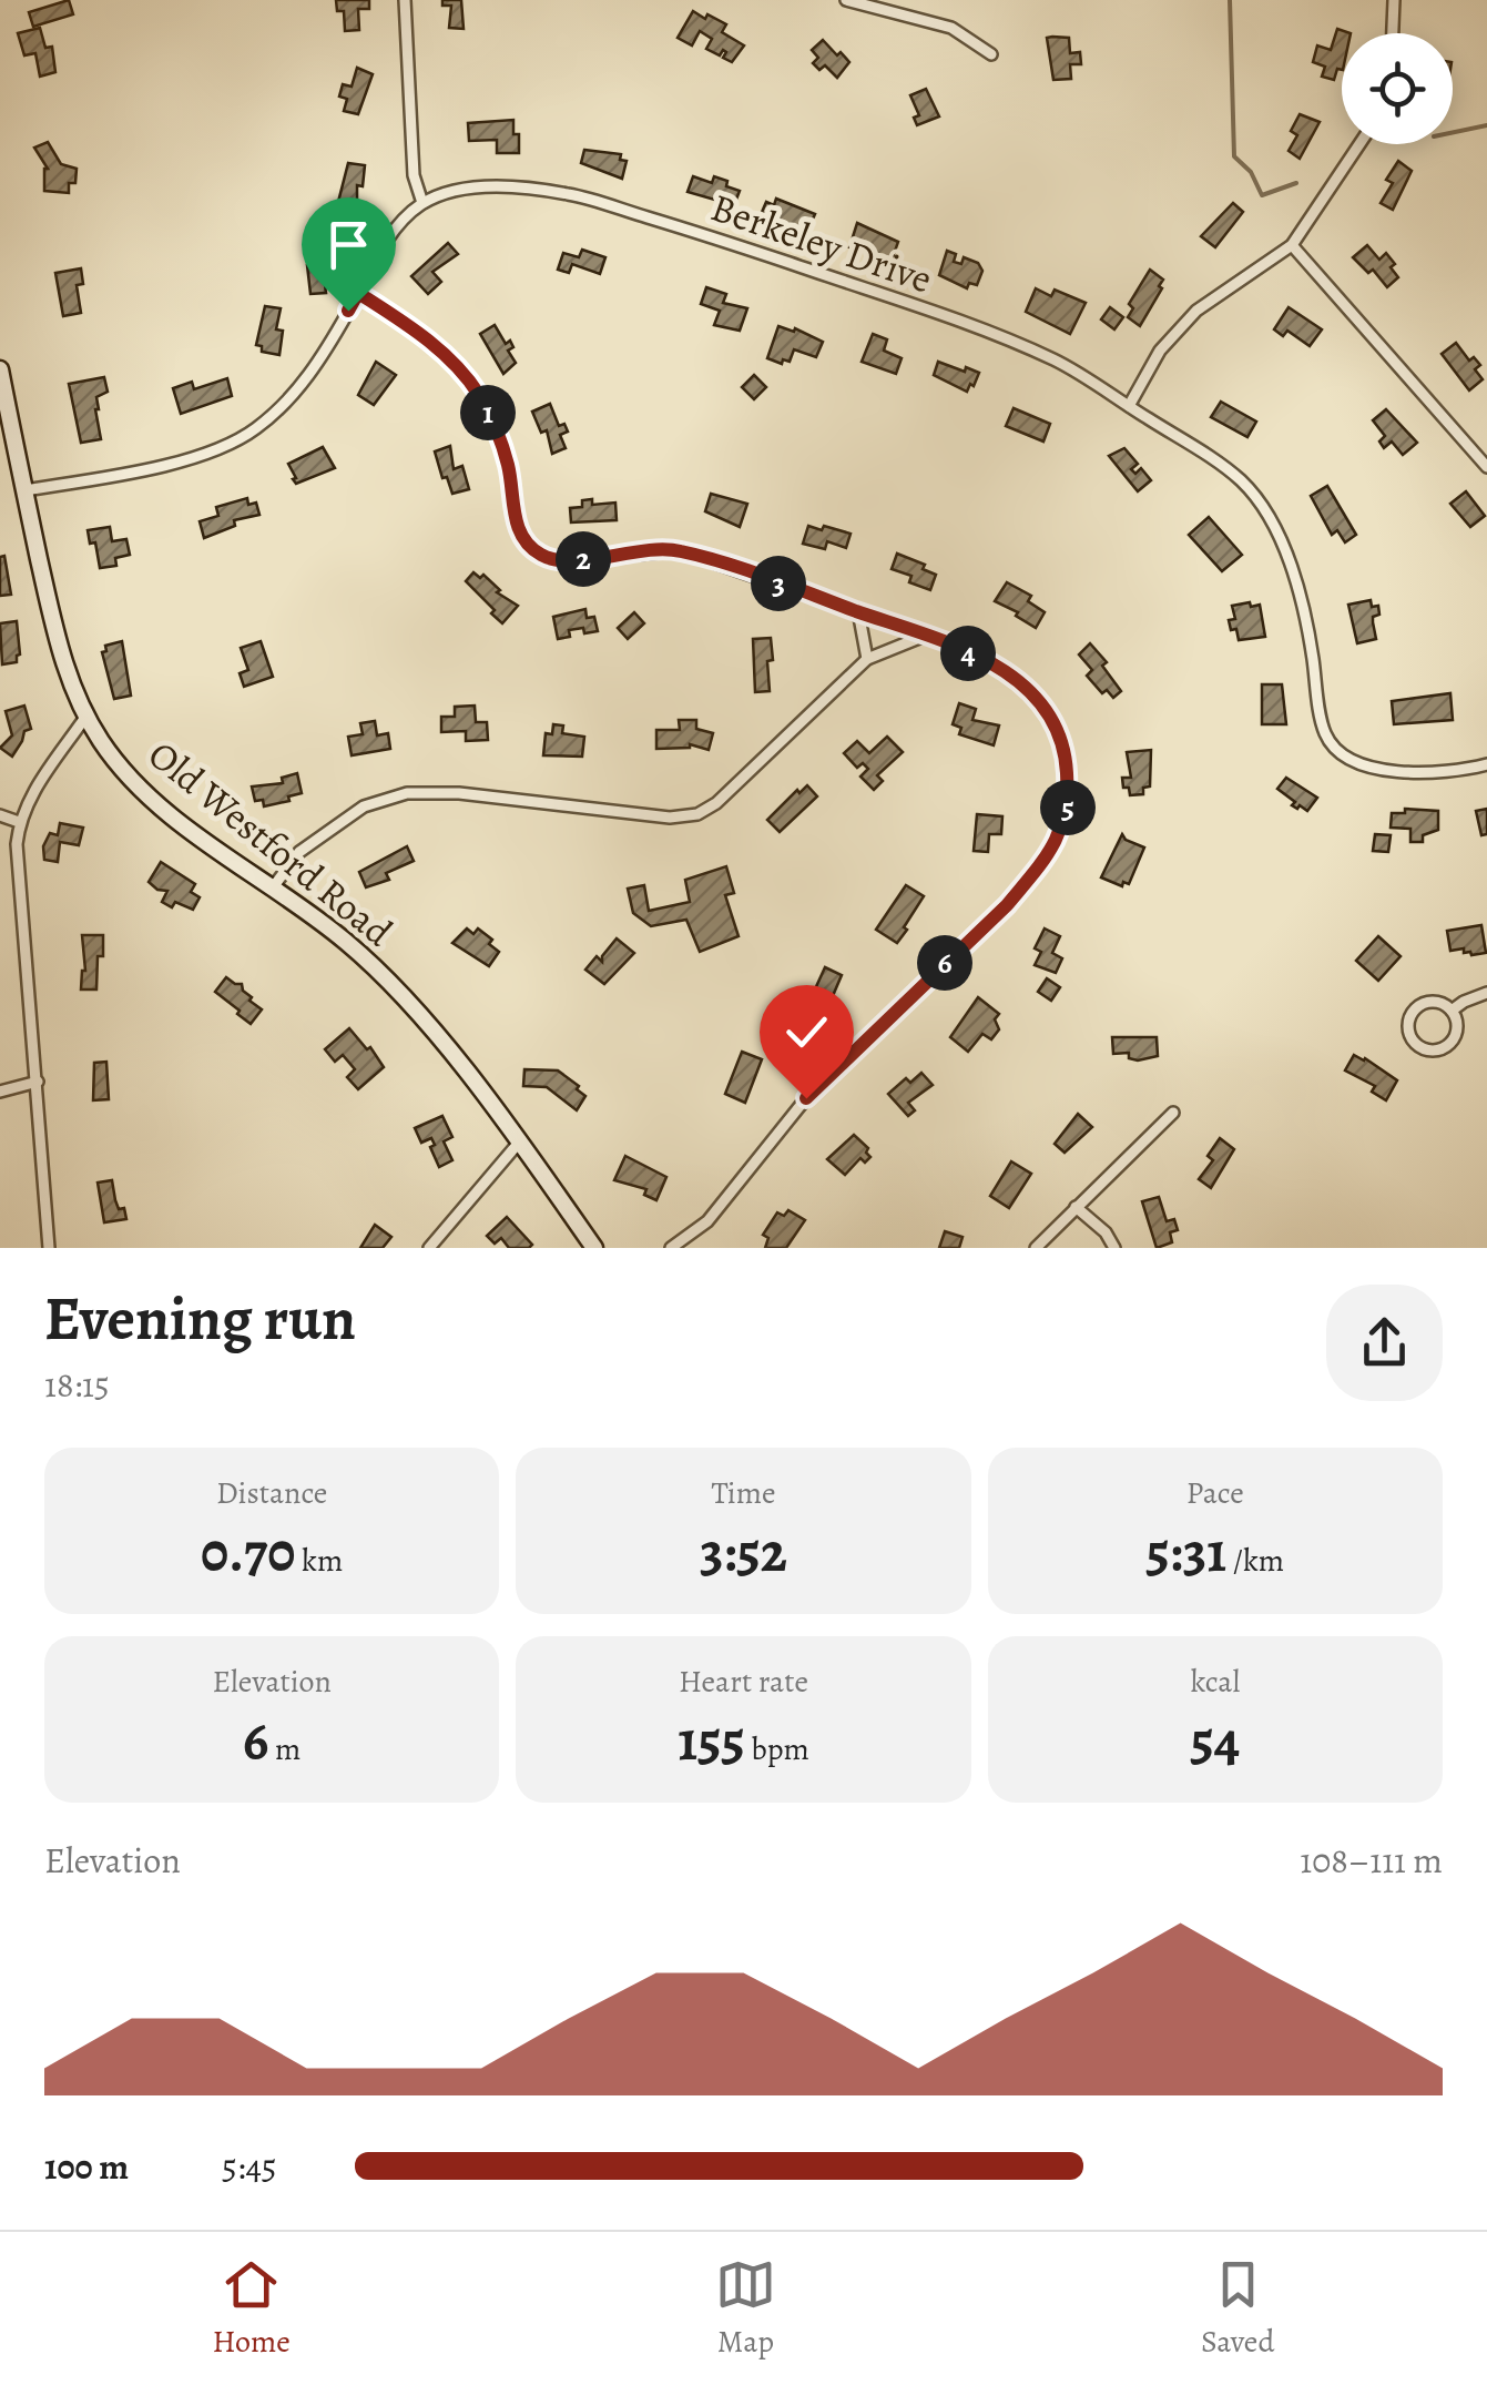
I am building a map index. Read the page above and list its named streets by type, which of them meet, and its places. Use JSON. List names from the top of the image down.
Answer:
{
  "streets": {
    "main road": ["Old Westford Road"],
    "street": ["Berkeley Drive"]
  },
  "page": {
    "pins": [
      "1",
      "2",
      "3",
      "4",
      "5",
      "6"
    ],
    "heading": ["Evening run", "18:15"],
    "stats": [
      ["Distance", "0.70 km"],
      ["Time", "3:52"],
      ["Pace", "5:31 /km"],
      ["Elevation", "6 m"],
      ["Heart rate", "155 bpm"],
      ["kcal", "54"]
    ],
    "chart": ["Elevation", "108–111 m"],
    "list": [
      {
        "name": "100 m",
        "note": "5:45"
      }
    ],
    "tabs": ["Home", "Map", "Saved"]
  }
}
